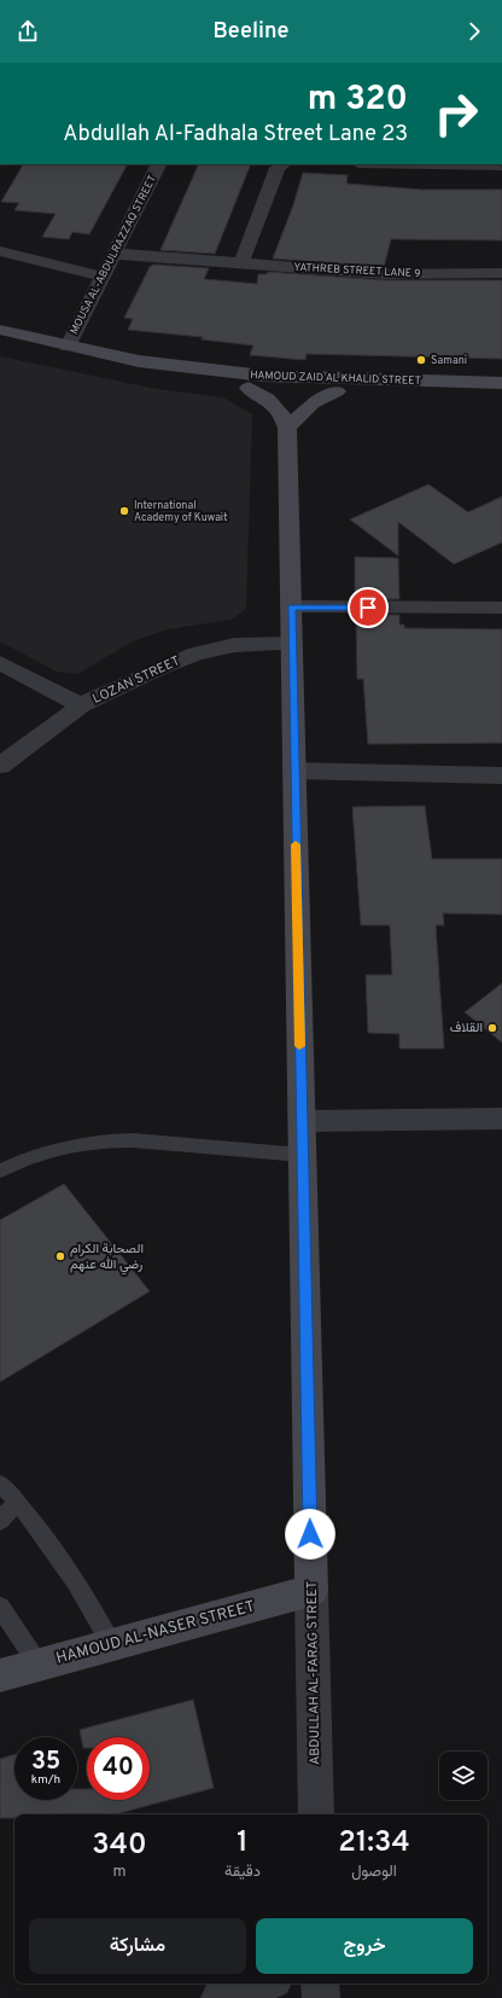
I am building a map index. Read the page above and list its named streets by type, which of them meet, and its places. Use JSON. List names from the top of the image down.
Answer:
{
  "streets": {
    "street": [
      "MOUSA AL-ABDULRAZZAQ STREET",
      "YATHREB STREET LANE 9",
      "HAMOUD ZAID AL KHALID STREET",
      "LOZAN STREET",
      "HAMOUD AL-NASER STREET",
      "ABDULLAH AL-FARAG STREET"
    ]
  },
  "crossings": [
    ["MOUSA AL-ABDULRAZZAQ STREET", "YATHREB STREET LANE 9"],
    ["MOUSA AL-ABDULRAZZAQ STREET", "HAMOUD ZAID AL KHALID STREET"],
    ["HAMOUD ZAID AL KHALID STREET", "ABDULLAH AL-FARAG STREET"],
    ["LOZAN STREET", "ABDULLAH AL-FARAG STREET"],
    ["HAMOUD AL-NASER STREET", "ABDULLAH AL-FARAG STREET"]
  ],
  "places": [
    "Samani",
    "International Academy of Kuwait",
    "القلاف",
    "الصحابة الكرام رضي الله عنهم"
  ],
  "page": {
    "header": "Beeline",
    "turn": ["320 m", "Abdullah Al-Fadhala Street Lane 23"],
    "speed": "35 km/h",
    "limit": "40",
    "eta": [
      "21:34",
      "الوصول",
      "1",
      "دقيقة",
      "340",
      "m"
    ],
    "buttons": ["خروج", "مشاركة"]
  }
}
